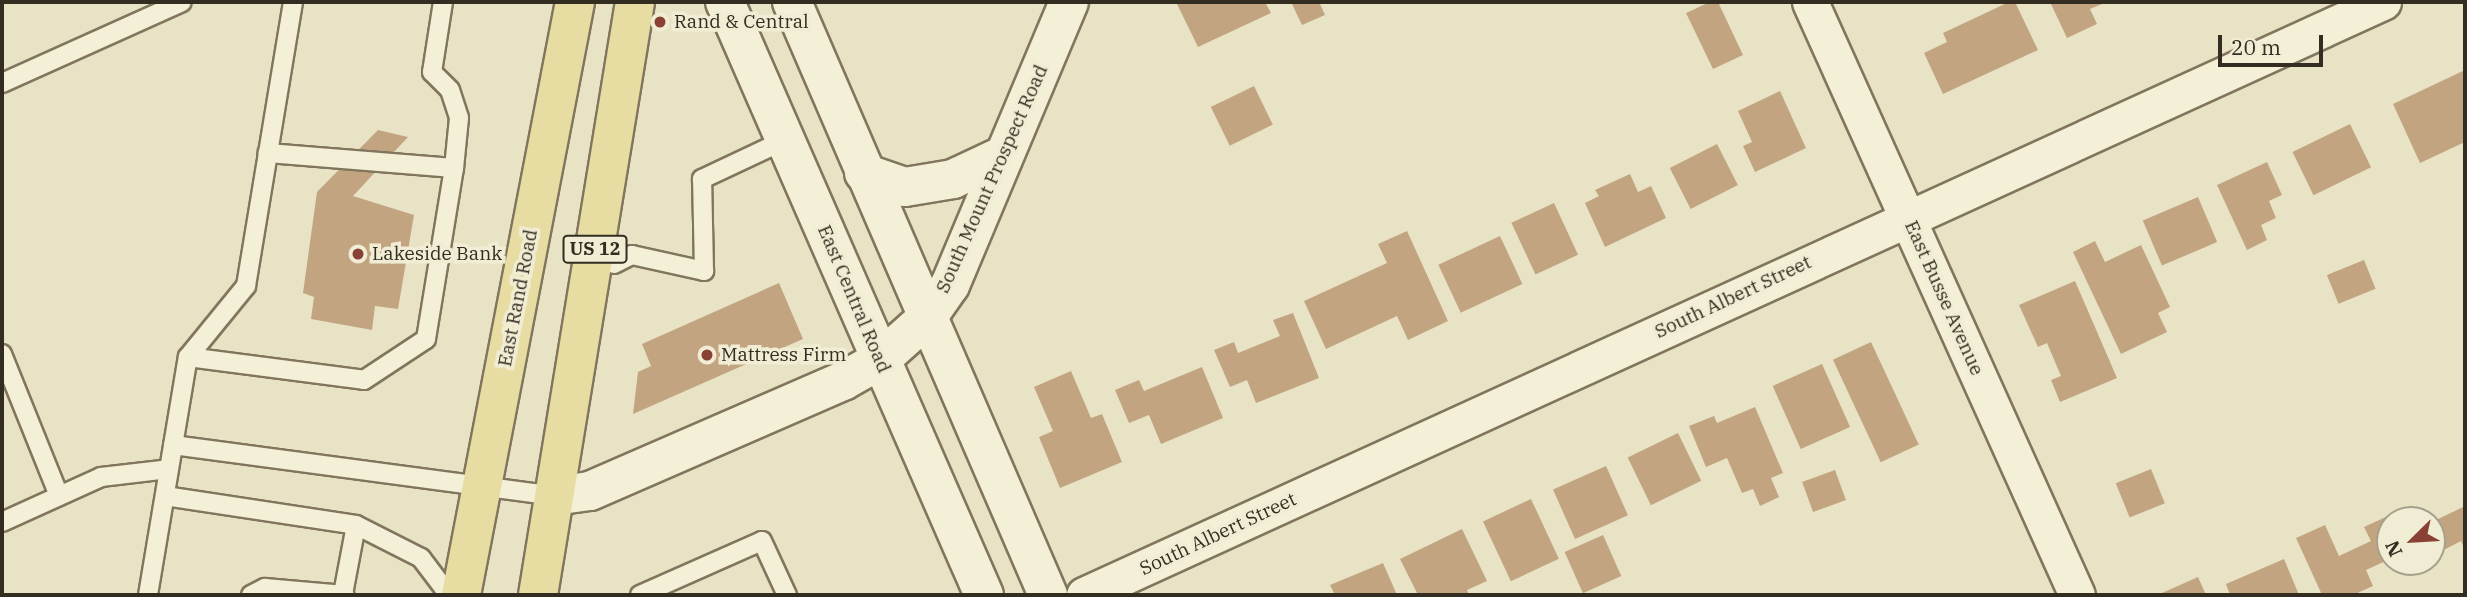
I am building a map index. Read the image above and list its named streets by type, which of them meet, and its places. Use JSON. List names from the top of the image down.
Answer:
{
  "streets": {
    "main road": [
      "South Mount Prospect Road",
      "US 12",
      "East Rand Road",
      "East Central Road"
    ],
    "street": ["South Albert Street", "East Busse Avenue"]
  },
  "crossings": [
    ["South Mount Prospect Road", "US 12"],
    ["South Mount Prospect Road", "East Central Road"],
    ["South Albert Street", "East Busse Avenue"]
  ],
  "places": ["Rand & Central", "Lakeside Bank", "Mattress Firm"],
  "scale_bar": "20 m",
  "north": "bottom left"
}
